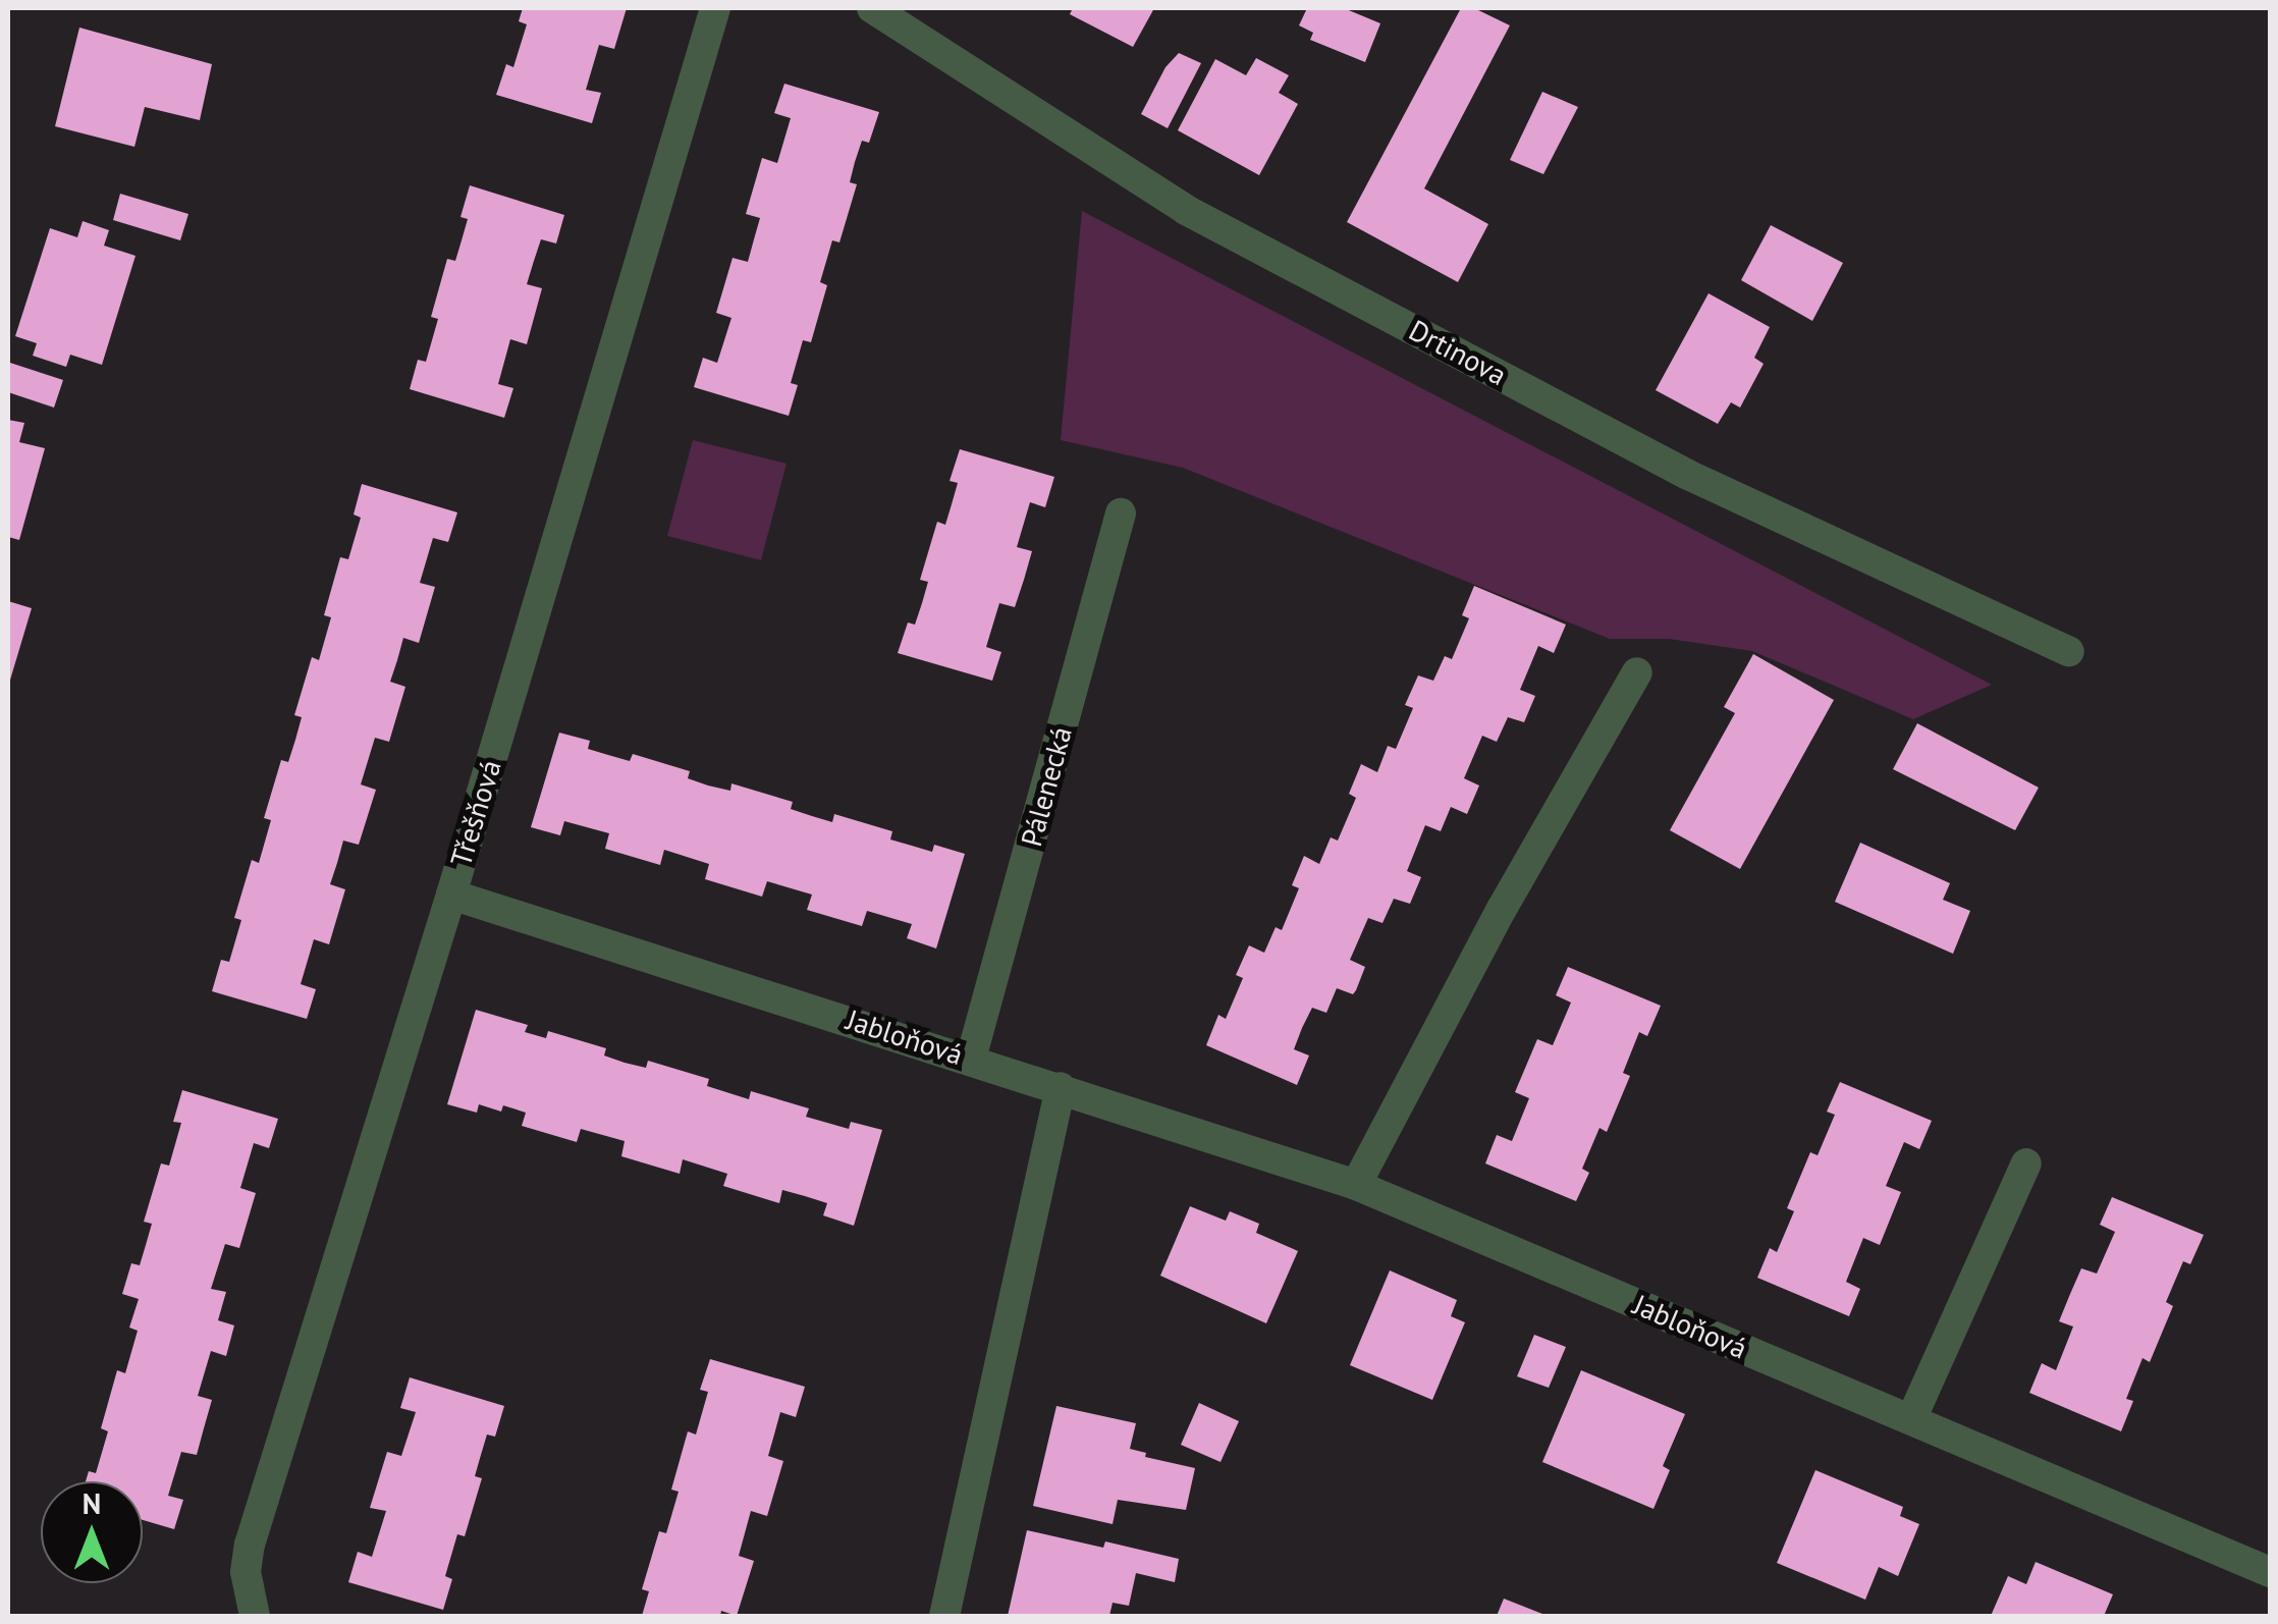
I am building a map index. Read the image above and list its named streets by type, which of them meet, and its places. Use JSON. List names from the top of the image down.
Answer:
{
  "streets": {
    "street": [
      "Drtinova",
      "Pálenecká",
      "Třešňová",
      "Jabloňová"
    ]
  },
  "crossings": [
    ["Pálenecká", "Jabloňová"],
    ["Třešňová", "Jabloňová"]
  ],
  "north": "top"
}
